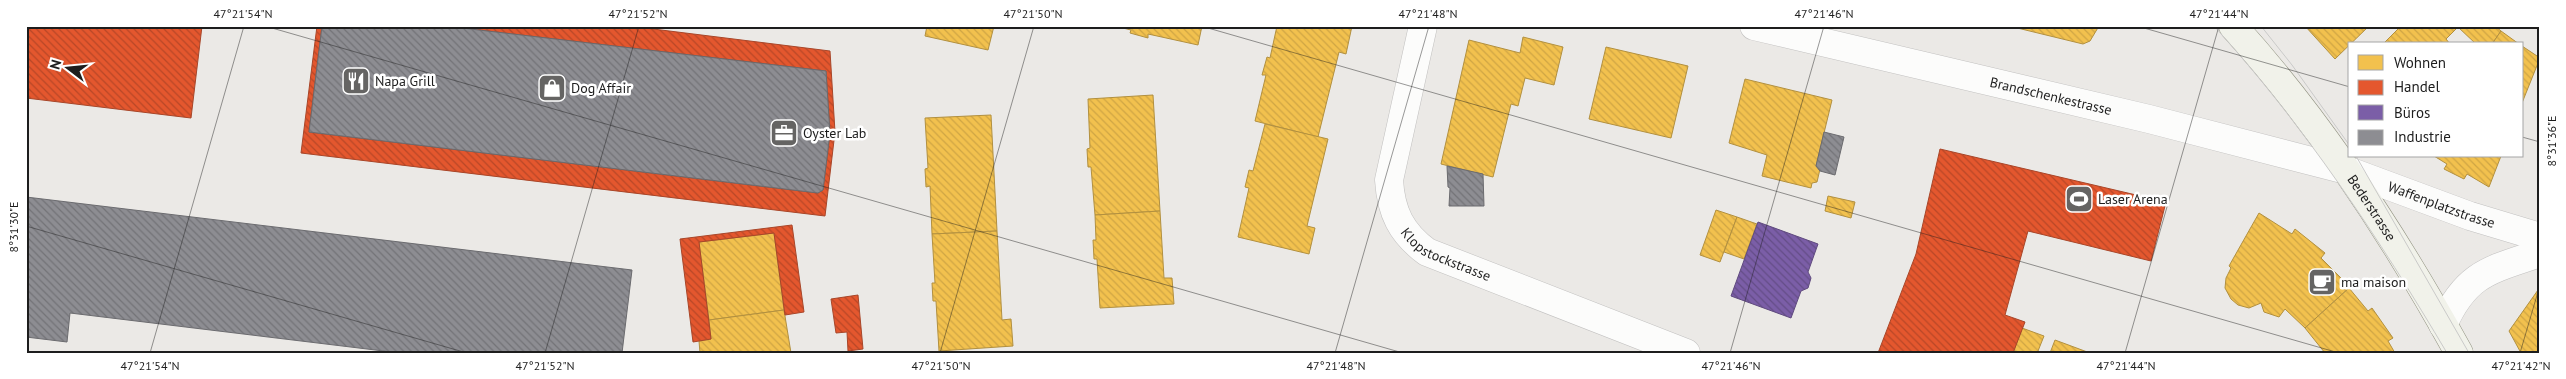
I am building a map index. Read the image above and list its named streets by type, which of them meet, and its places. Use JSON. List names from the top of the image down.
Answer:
{
  "streets": {
    "main road": ["Bederstrasse"],
    "street": ["Brandschenkestrasse", "Waffenplatzstrasse", "Klopstockstrasse"]
  },
  "crossings": [
    ["Brandschenkestrasse", "Waffenplatzstrasse"],
    ["Brandschenkestrasse", "Bederstrasse"],
    ["Waffenplatzstrasse", "Bederstrasse"]
  ],
  "places": {
    "restaurant": ["Napa Grill"],
    "shop": ["Dog Affair"],
    "office": ["Oyster Lab"],
    "sports": ["Laser Arena"],
    "cafe": ["ma maison"]
  },
  "legend": [
    "Wohnen",
    "Handel",
    "Büros",
    "Industrie"
  ],
  "north": "left",
  "coordinates": [
    "47°21'54\"N",
    "47°21'52\"N",
    "47°21'50\"N",
    "47°21'48\"N",
    "47°21'46\"N",
    "47°21'44\"N",
    "8°31'36\"E",
    "8°31'30\"E",
    "47°21'42\"N"
  ]
}
